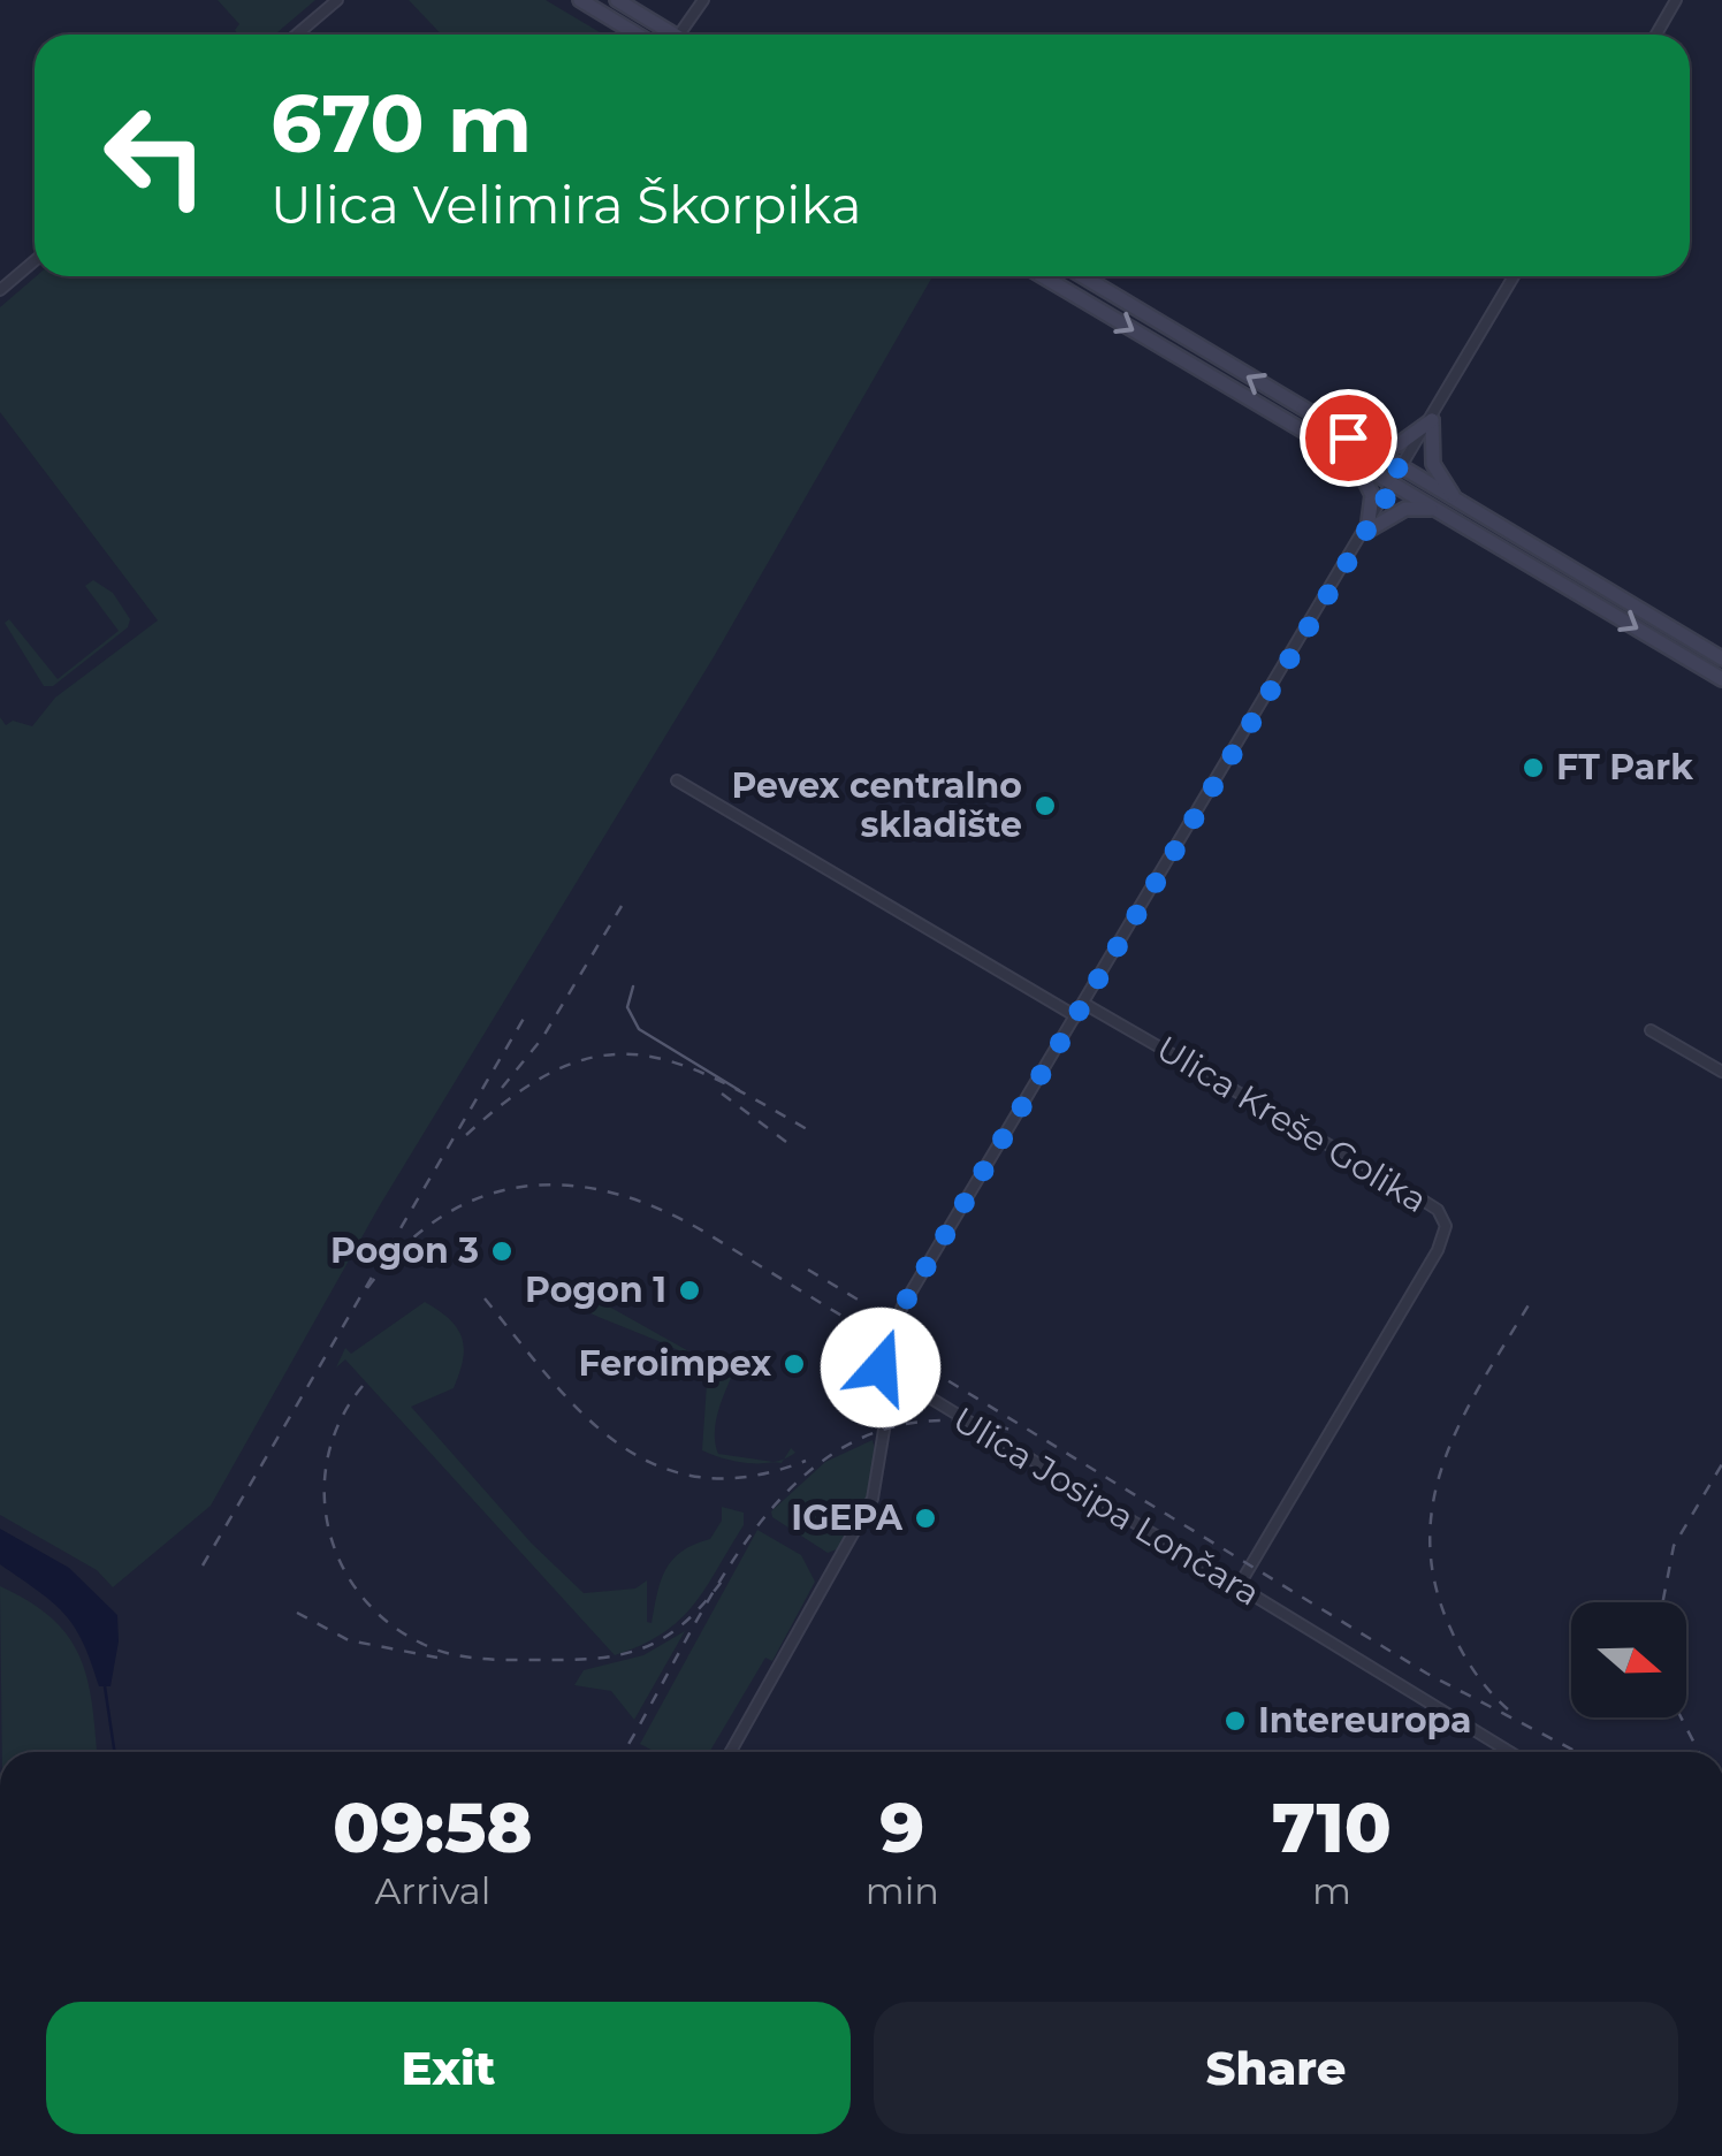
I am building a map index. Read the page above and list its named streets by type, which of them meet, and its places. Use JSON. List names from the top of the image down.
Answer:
{
  "streets": {
    "street": ["Ulica Kreše Golika", "Ulica Josipa Lončara"]
  },
  "crossings": [
    ["Ulica Kreše Golika", "Ulica Josipa Lončara"]
  ],
  "places": [
    "FT Park",
    "Pevex centralno skladište",
    "Pogon 3",
    "Pogon 1",
    "Feroimpex",
    "IGEPA",
    "Intereuropa"
  ],
  "north": "right",
  "page": {
    "turn": ["670 m", "Ulica Velimira Škorpika"],
    "eta": [
      "09:58",
      "Arrival",
      "9",
      "min",
      "710",
      "m"
    ],
    "buttons": ["Exit", "Share"]
  }
}
